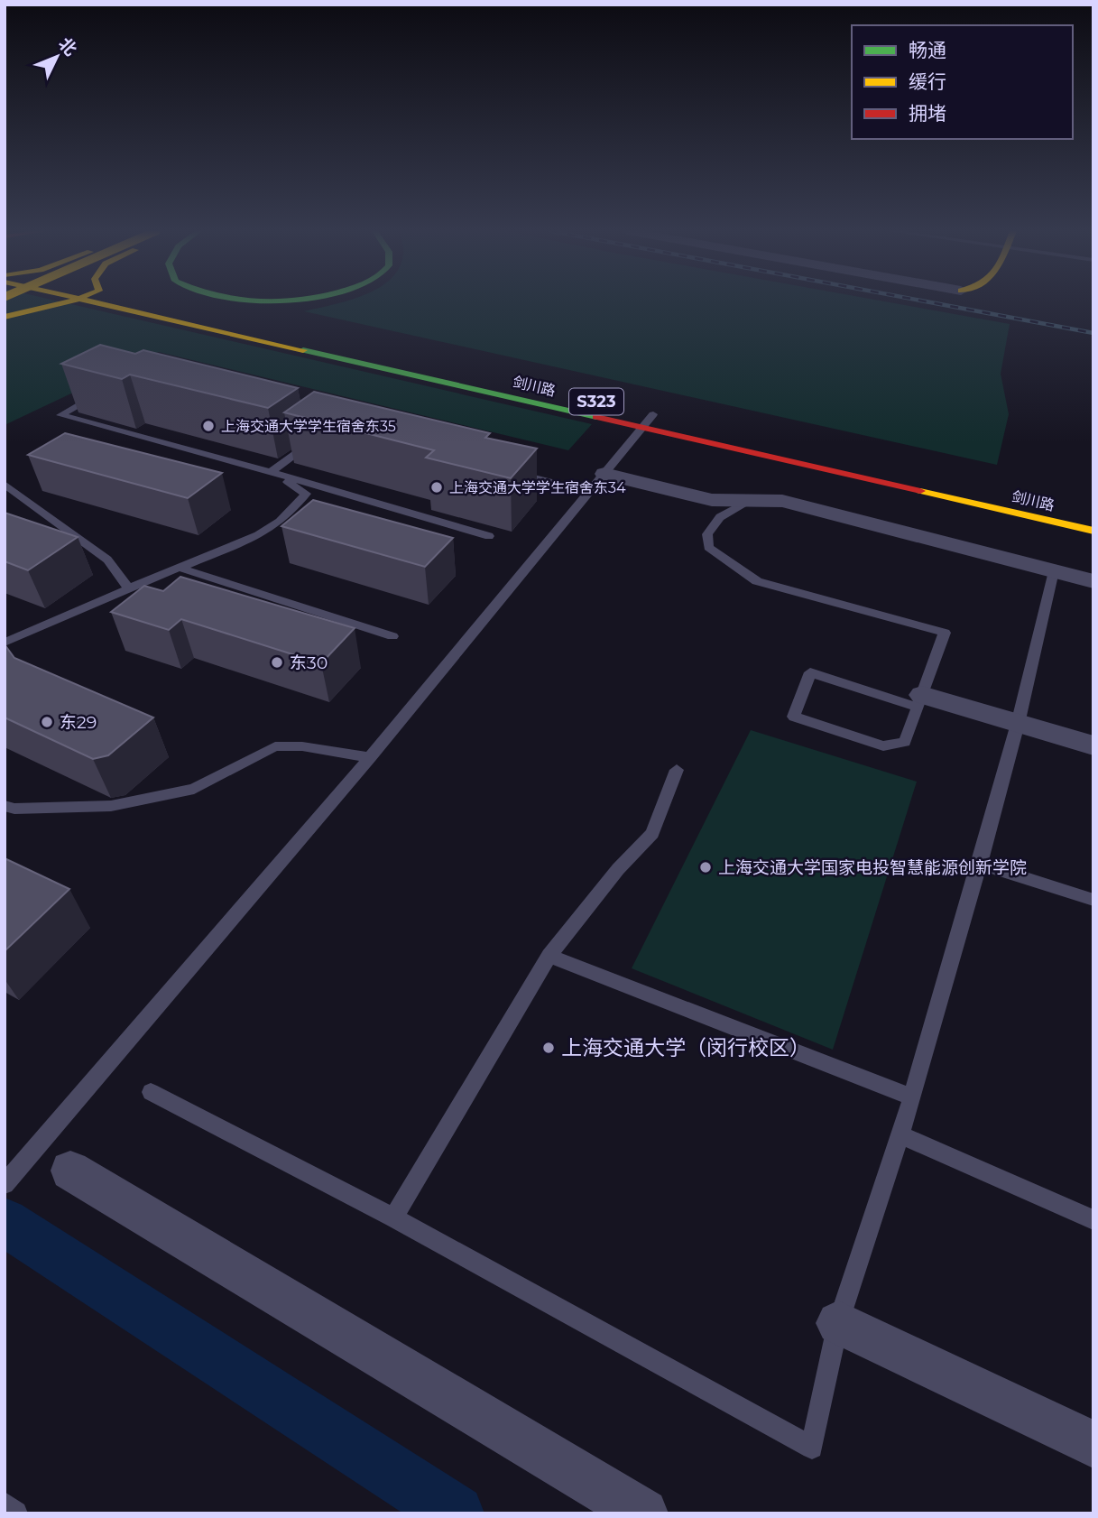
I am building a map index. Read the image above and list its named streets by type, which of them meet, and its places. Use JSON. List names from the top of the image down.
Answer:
{
  "streets": {
    "main road": ["剑川路", "S323"]
  },
  "places": [
    "上海交通大学学生宿舍东35",
    "上海交通大学学生宿舍东34",
    "东30",
    "东29",
    "上海交通大学国家电投智慧能源创新学院",
    "上海交通大学（闵行校区）"
  ],
  "legend": ["畅通", "缓行", "拥堵"],
  "north": "top right"
}
